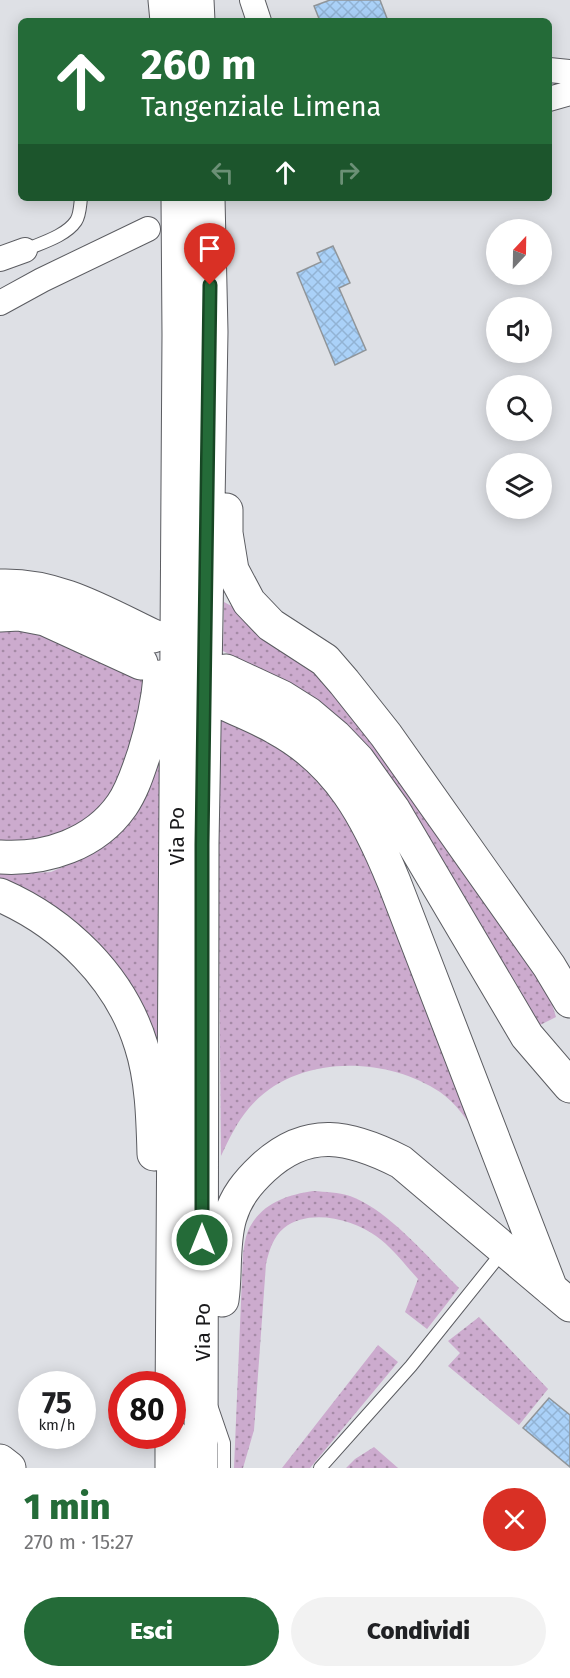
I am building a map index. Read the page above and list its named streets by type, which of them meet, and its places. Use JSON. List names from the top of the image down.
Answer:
{
  "streets": {
    "highway": ["Via Po"]
  },
  "north": "top",
  "page": {
    "turn": ["260 m", "Tangenziale Limena"],
    "speed": "75 km/h",
    "limit": "80",
    "heading": ["1 min", "270 m · 15:27"],
    "buttons": ["Esci", "Condividi"]
  }
}
